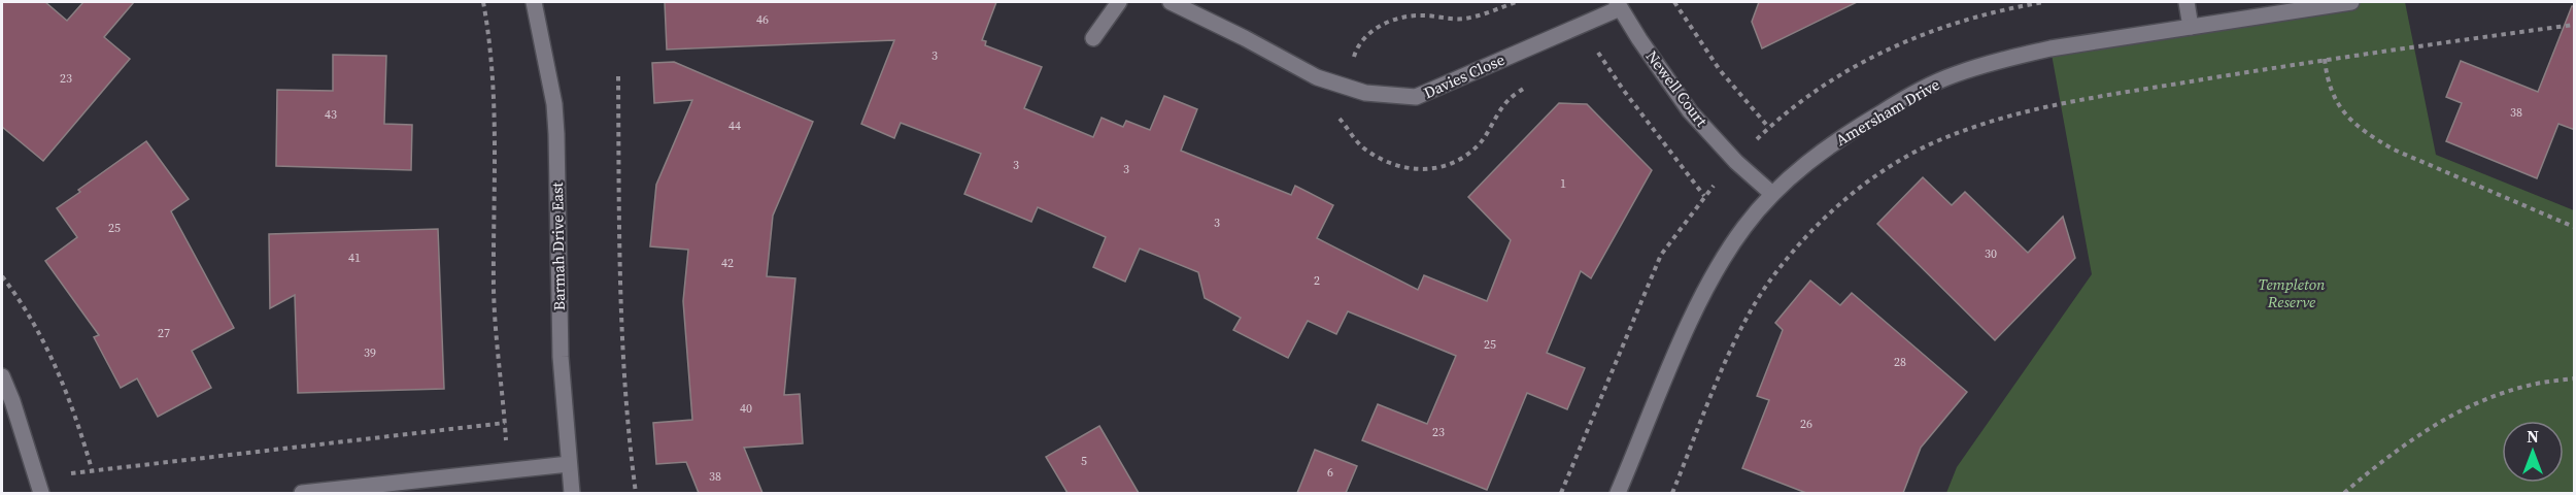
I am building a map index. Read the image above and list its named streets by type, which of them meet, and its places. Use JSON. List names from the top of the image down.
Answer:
{
  "streets": {
    "street": [
      "Davies Close",
      "Newell Court",
      "Amersham Drive",
      "Barmah Drive East"
    ]
  },
  "crossings": [
    ["Davies Close", "Newell Court"],
    ["Newell Court", "Amersham Drive"]
  ],
  "parks": ["Templeton Reserve"],
  "house_numbers": [
    "46",
    "3",
    "23",
    "38",
    "43",
    "44",
    "3",
    "3",
    "1",
    "3",
    "25",
    "30",
    "41",
    "42",
    "2",
    "27",
    "25",
    "39",
    "28",
    "40",
    "26",
    "23",
    "5",
    "6",
    "38"
  ],
  "north": "top"
}
